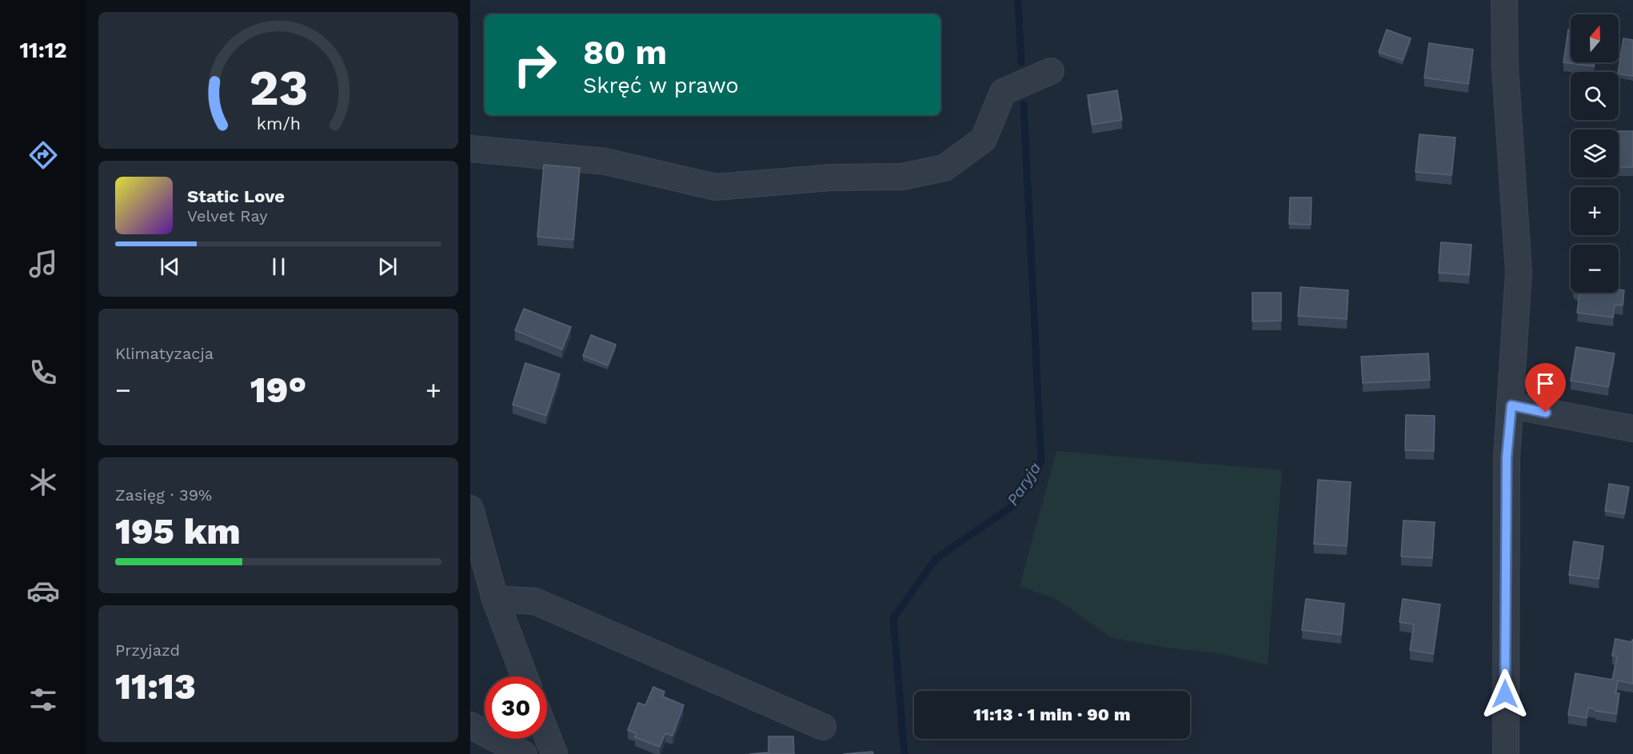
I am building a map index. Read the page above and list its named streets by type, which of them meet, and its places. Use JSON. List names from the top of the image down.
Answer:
{
  "water": ["Paryja"],
  "north": "top",
  "page": {
    "tabs": "11:12",
    "map_buttons": ["+", "−"],
    "turn": ["80 m", "Skręć w prawo"],
    "song": ["Static Love", "Velvet Ray"],
    "tile": [
      "Klimatyzacja",
      ["Zasięg · 39%", "195 km"],
      ["Przyjazd", "11:13"]
    ],
    "heat": ["−", "19°", "+"],
    "limit": "30",
    "trip": "11:13 · 1 min · 90 m",
    "gauge": ["23", "km/h"]
  }
}
